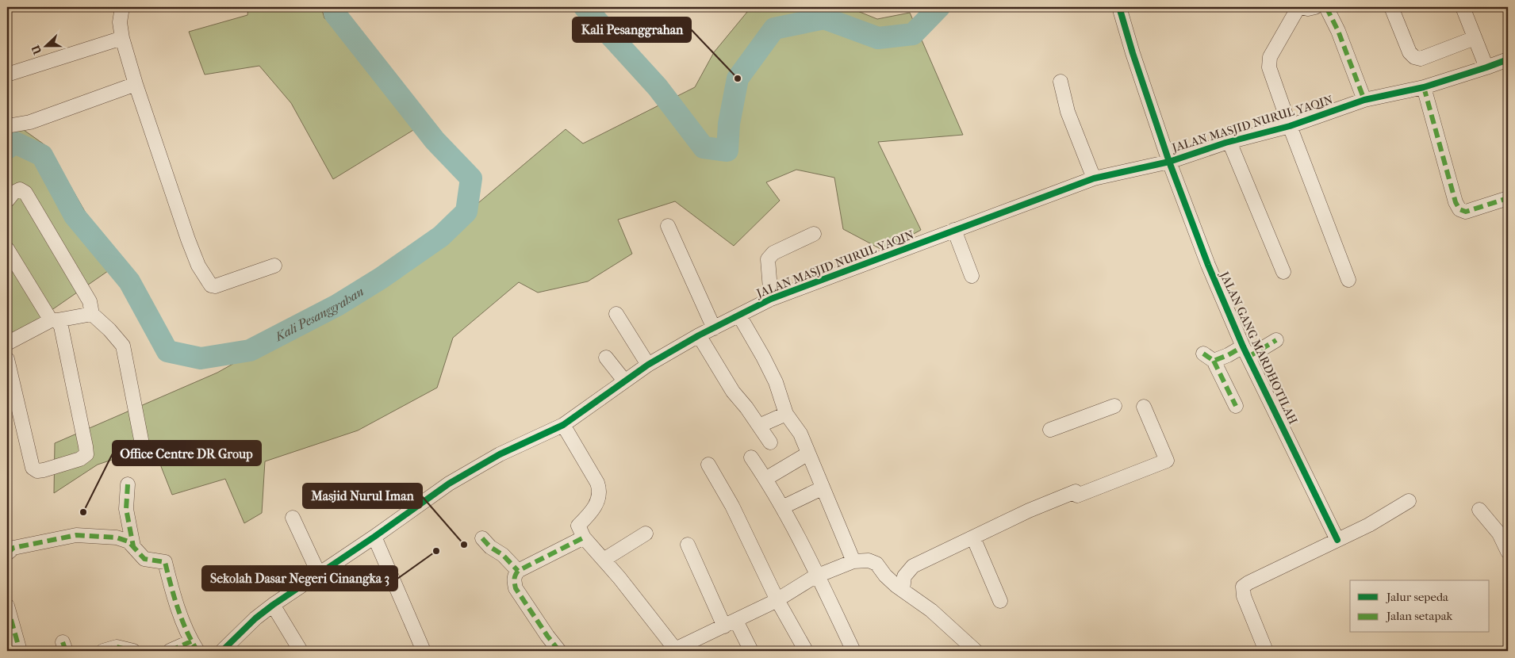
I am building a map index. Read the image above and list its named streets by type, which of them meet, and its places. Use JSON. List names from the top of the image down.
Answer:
{
  "streets": {
    "street": ["JALAN MASJID NURUL YAQIN", "JALAN GANG MARDHOTILAH"]
  },
  "crossings": [
    ["JALAN MASJID NURUL YAQIN", "JALAN GANG MARDHOTILAH"]
  ],
  "water": ["Kali Pesanggrahan"],
  "places": [
    "Kali Pesanggrahan",
    "Office Centre DR Group",
    "Masjid Nurul Iman",
    "Sekolah Dasar Negeri Cinangka 3"
  ],
  "legend": ["Jalur sepeda", "Jalan setapak"],
  "north": "left"
}
